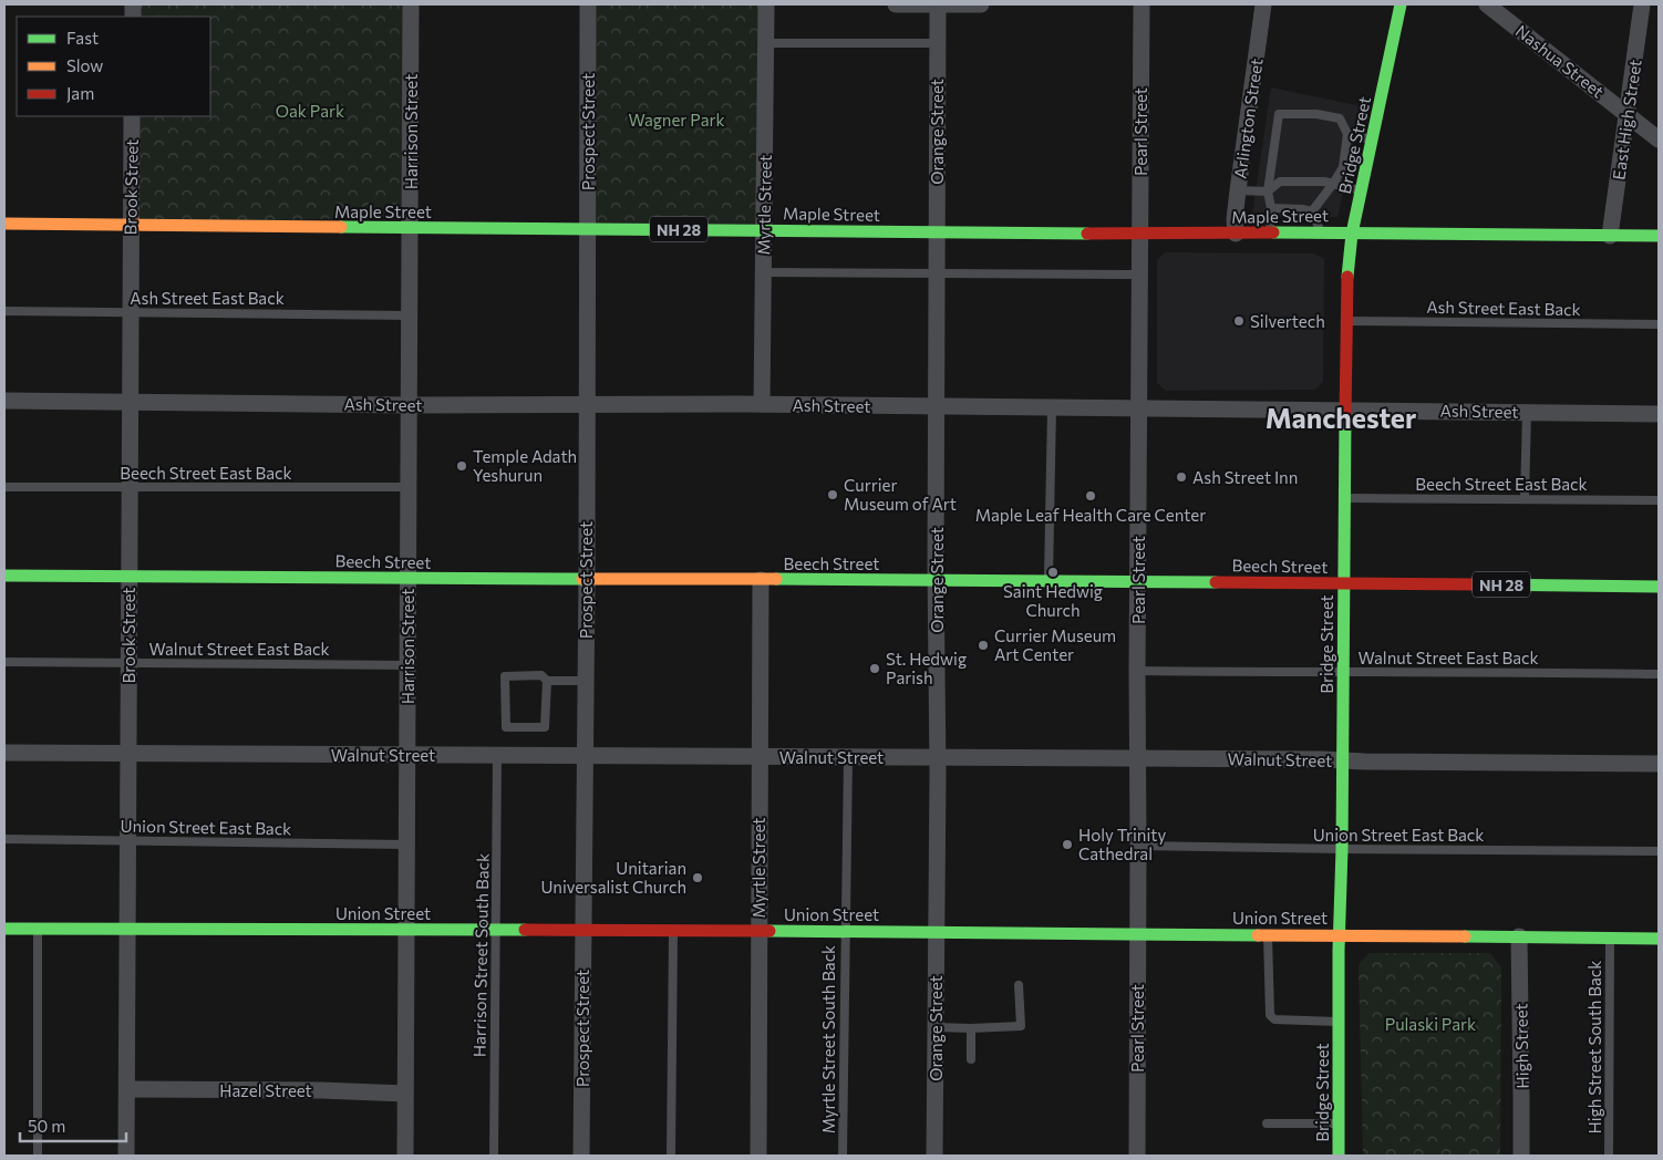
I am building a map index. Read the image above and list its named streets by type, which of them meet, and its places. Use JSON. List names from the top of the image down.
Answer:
{
  "streets": {
    "main road": [
      "Bridge Street",
      "Maple Street",
      "NH 28",
      "Beech Street",
      "Union Street"
    ],
    "street": [
      "Nashua Street",
      "Arlington Street",
      "East High Street",
      "Harrison Street",
      "Prospect Street",
      "Orange Street",
      "Pearl Street",
      "Brook Street",
      "Myrtle Street",
      "Ash Street",
      "Walnut Street",
      "High Street",
      "Hazel Street"
    ],
    "lane": [
      "Ash Street East Back",
      "Beech Street East Back",
      "Walnut Street East Back",
      "Union Street East Back",
      "Harrison Street South Back",
      "Myrtle Street South Back",
      "High Street South Back"
    ]
  },
  "crossings": [
    ["Nashua Street", "East High Street"],
    ["Arlington Street", "Maple Street"],
    ["East High Street", "Maple Street"],
    ["Harrison Street", "Maple Street"],
    ["Harrison Street", "Ash Street East Back"],
    ["Harrison Street", "Ash Street"],
    ["Harrison Street", "Beech Street East Back"],
    ["Harrison Street", "Beech Street"],
    ["Harrison Street", "Walnut Street East Back"],
    ["Harrison Street", "Walnut Street"],
    ["Harrison Street", "Union Street East Back"],
    ["Harrison Street", "Union Street"],
    ["Harrison Street", "Hazel Street"],
    ["Prospect Street", "Maple Street"],
    ["Prospect Street", "Ash Street"],
    ["Prospect Street", "Beech Street"],
    ["Prospect Street", "Walnut Street"],
    ["Prospect Street", "Union Street"],
    ["Orange Street", "Maple Street"],
    ["Orange Street", "Ash Street"],
    ["Orange Street", "Beech Street"],
    ["Orange Street", "Walnut Street"],
    ["Orange Street", "Union Street"],
    ["Pearl Street", "Maple Street"],
    ["Pearl Street", "Ash Street"],
    ["Pearl Street", "Beech Street"],
    ["Pearl Street", "Walnut Street East Back"],
    ["Pearl Street", "Walnut Street"],
    ["Pearl Street", "Union Street East Back"],
    ["Pearl Street", "Union Street"],
    ["Bridge Street", "Maple Street"],
    ["Bridge Street", "Ash Street East Back"],
    ["Bridge Street", "Ash Street"],
    ["Bridge Street", "Beech Street East Back"],
    ["Bridge Street", "Beech Street"],
    ["Bridge Street", "Walnut Street East Back"],
    ["Bridge Street", "Walnut Street"],
    ["Bridge Street", "Union Street East Back"],
    ["Bridge Street", "Union Street"],
    ["Brook Street", "Maple Street"],
    ["Brook Street", "Ash Street East Back"],
    ["Brook Street", "Ash Street"],
    ["Brook Street", "Beech Street East Back"],
    ["Brook Street", "Beech Street"],
    ["Brook Street", "Walnut Street East Back"],
    ["Brook Street", "Walnut Street"],
    ["Brook Street", "Union Street East Back"],
    ["Brook Street", "Union Street"],
    ["Brook Street", "Hazel Street"],
    ["Myrtle Street", "Maple Street"],
    ["Myrtle Street", "Ash Street"],
    ["Myrtle Street", "Beech Street"],
    ["Myrtle Street", "Walnut Street"],
    ["Myrtle Street", "Union Street"],
    ["Walnut Street", "Harrison Street South Back"],
    ["Walnut Street", "Myrtle Street South Back"],
    ["Union Street", "Harrison Street South Back"],
    ["Union Street", "Myrtle Street South Back"],
    ["Union Street", "High Street"],
    ["Union Street", "High Street South Back"]
  ],
  "districts": ["Manchester"],
  "parks": ["Oak Park", "Wagner Park", "Pulaski Park"],
  "places": [
    "Silvertech",
    "Temple Adath Yeshurun",
    "Ash Street Inn",
    "Currier Museum of Art",
    "Maple Leaf Health Care Center",
    "Saint Hedwig Church",
    "Currier Museum Art Center",
    "St. Hedwig Parish",
    "Holy Trinity Cathedral",
    "Unitarian Universalist Church"
  ],
  "legend": ["Fast", "Slow", "Jam"],
  "scale_bar": "50 m"
}
